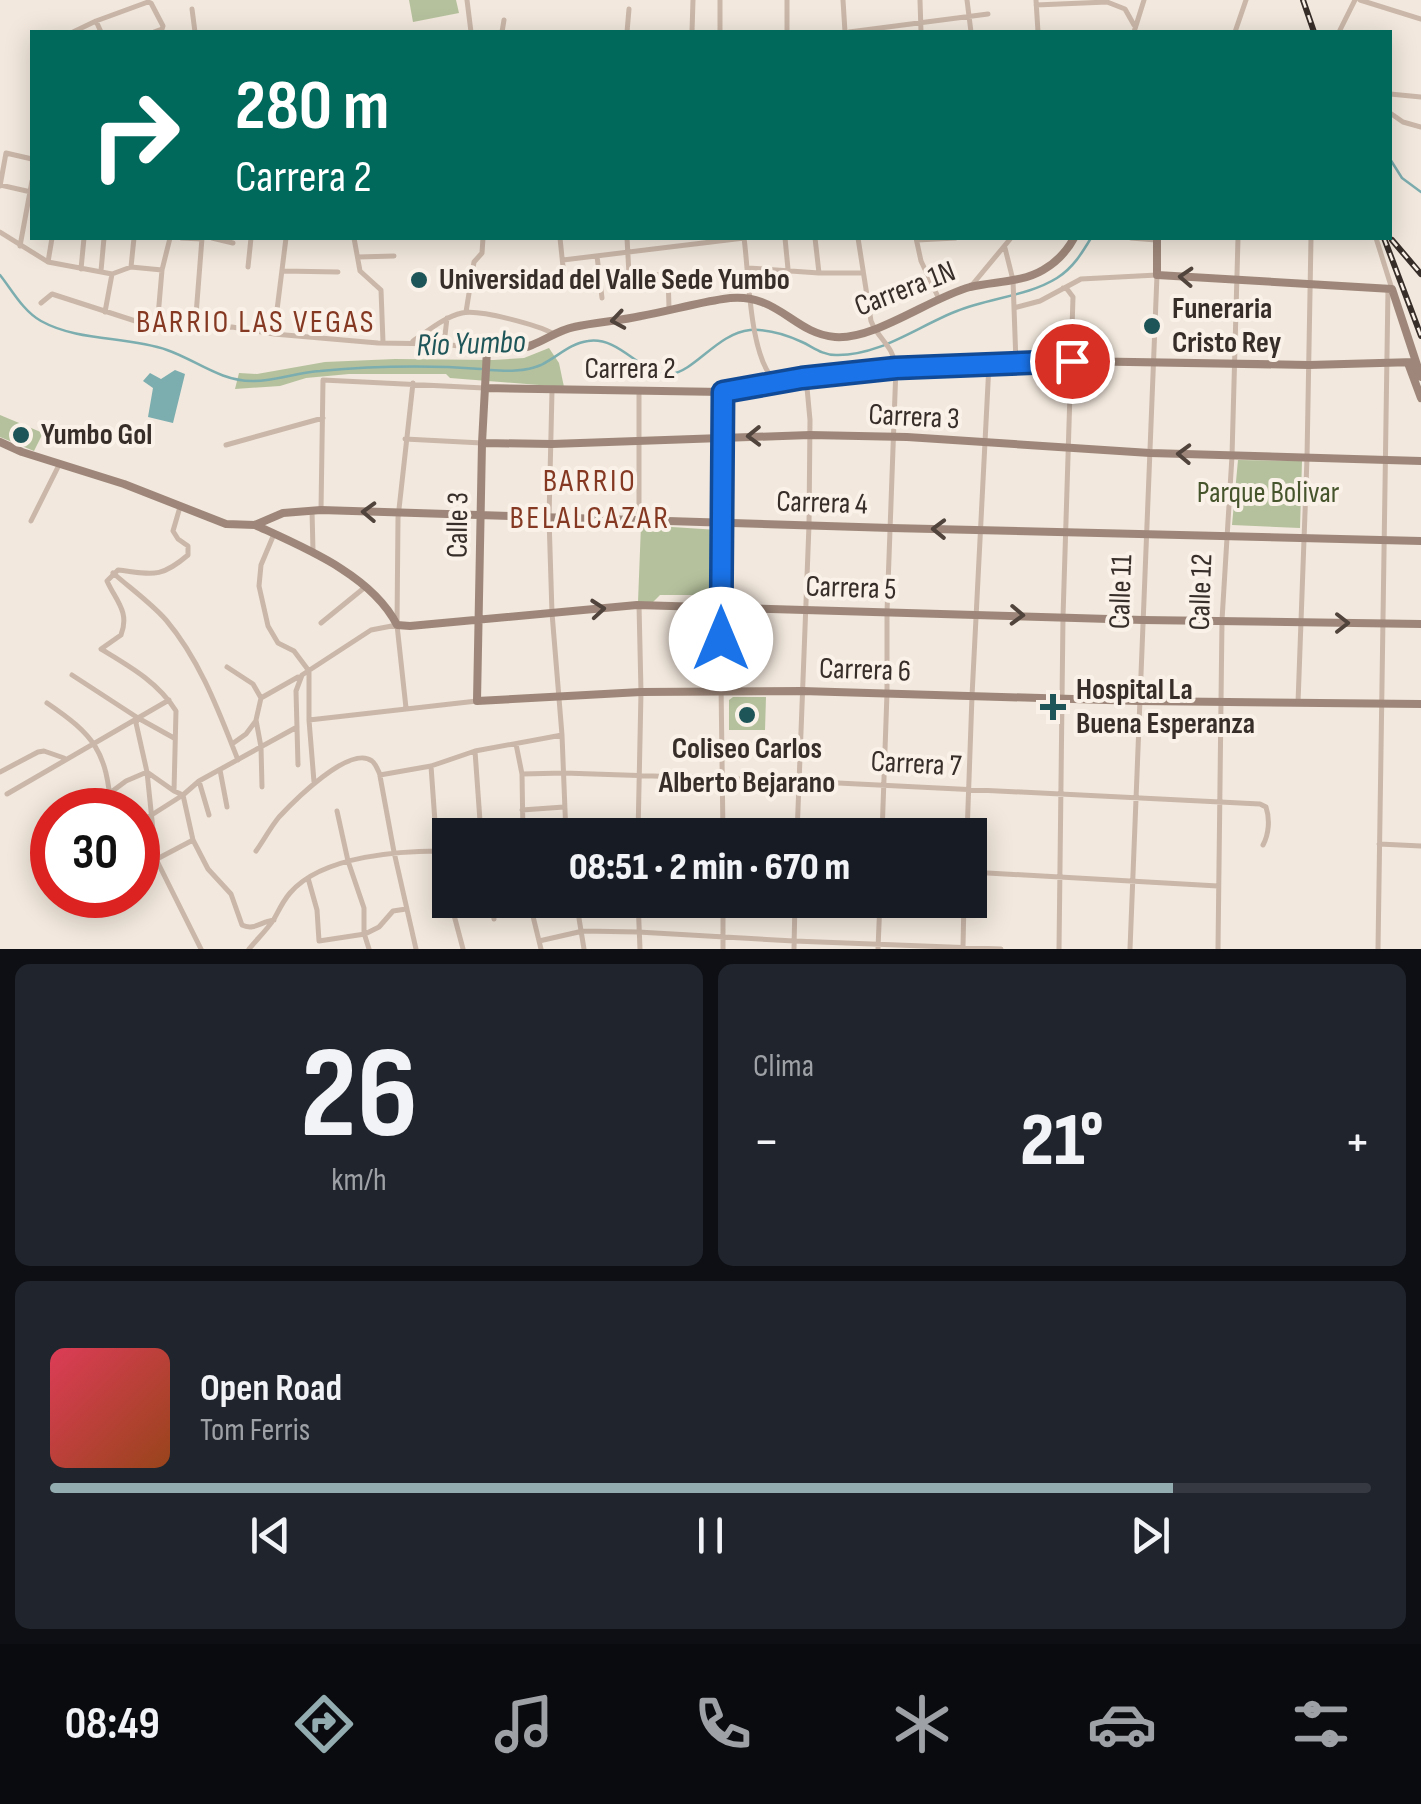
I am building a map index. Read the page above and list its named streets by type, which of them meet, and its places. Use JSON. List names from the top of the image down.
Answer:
{
  "streets": {
    "street": [
      "Carrera 1N",
      "Carrera 2",
      "Carrera 3",
      "Carrera 4",
      "Calle 3",
      "Carrera 5",
      "Calle 11",
      "Calle 12",
      "Carrera 6",
      "Carrera 7"
    ]
  },
  "crossings": [
    ["Carrera 2", "Calle 3"],
    ["Carrera 2", "Calle 11"],
    ["Carrera 2", "Calle 12"],
    ["Carrera 3", "Calle 3"],
    ["Carrera 3", "Calle 11"],
    ["Carrera 3", "Calle 12"],
    ["Carrera 4", "Calle 3"],
    ["Carrera 4", "Calle 11"],
    ["Carrera 4", "Calle 12"],
    ["Calle 3", "Carrera 5"],
    ["Calle 3", "Carrera 6"],
    ["Carrera 5", "Calle 11"],
    ["Carrera 5", "Calle 12"],
    ["Calle 11", "Carrera 6"],
    ["Calle 11", "Carrera 7"],
    ["Calle 12", "Carrera 6"],
    ["Calle 12", "Carrera 7"]
  ],
  "districts": ["BARRIO LAS VEGAS", "BARRIO BELALCAZAR"],
  "water": ["Río Yumbo"],
  "parks": ["Parque Bolivar"],
  "places": {
    "other": [
      "Universidad del Valle Sede Yumbo",
      "Funeraria Cristo Rey",
      "Yumbo Gol",
      "Coliseo Carlos Alberto Bejarano"
    ],
    "health": ["Hospital La Buena Esperanza"]
  },
  "page": {
    "turn": ["280 m", "Carrera 2"],
    "limit": "30",
    "trip": "08:51 · 2 min · 670 m",
    "tile": [
      ["26", "km/h"],
      "Clima"
    ],
    "heat": ["−", "21°", "+"],
    "song": ["Open Road", "Tom Ferris"],
    "tabs": "08:49"
  }
}
